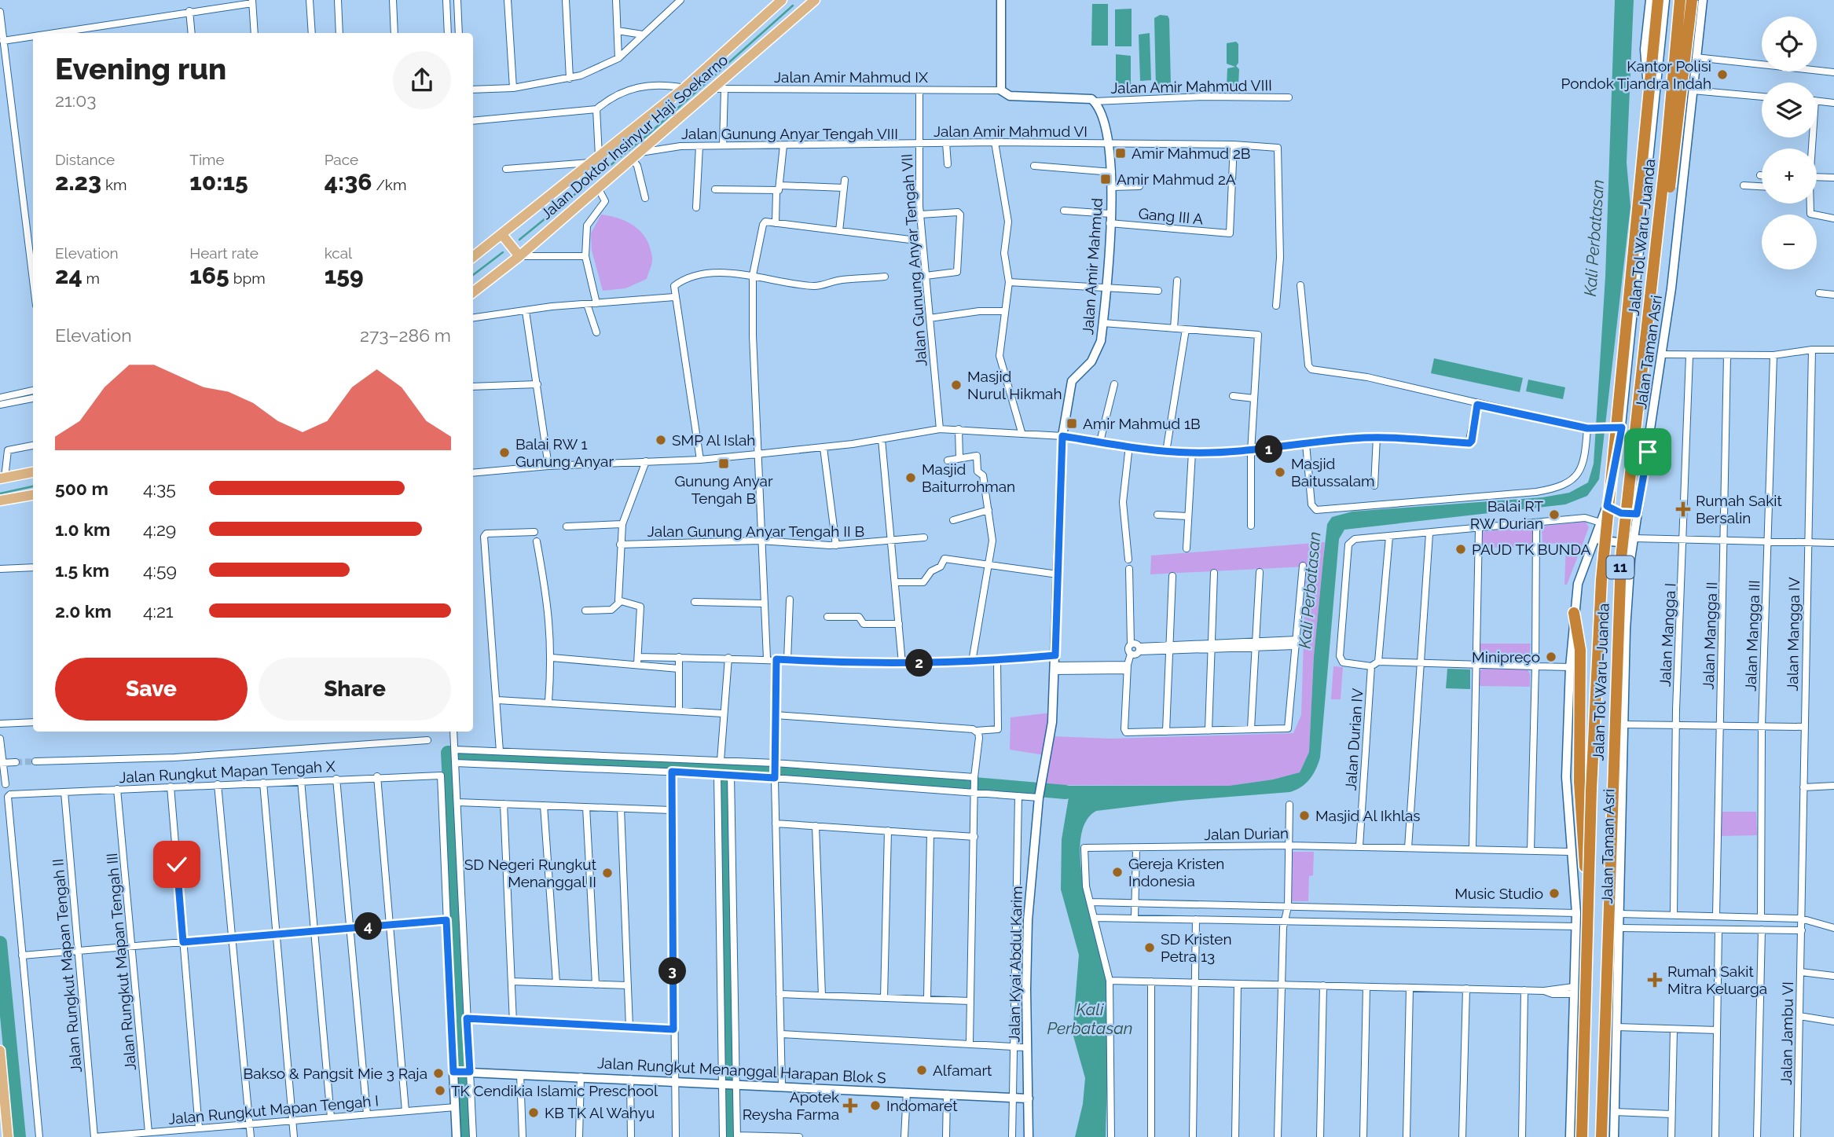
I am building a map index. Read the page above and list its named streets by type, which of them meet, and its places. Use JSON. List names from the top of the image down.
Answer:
{
  "streets": {
    "highway": ["Jalan Tol Waru–Juanda", "11"],
    "main road": [
      "Jalan Doktor Insinyur Haji Soekarno",
      "Jalan Amir Mahmud",
      "Jalan Taman Asri",
      "Jalan Kyai Abdul Karim",
      "Jalan Rungkut Menanggal Harapan Blok S"
    ],
    "street": [
      "Jalan Amir Mahmud IX",
      "Jalan Amir Mahmud VIII",
      "Jalan Amir Mahmud VI",
      "Jalan Gunung Anyar Tengah VIII",
      "Gang III A",
      "Jalan Gunung Anyar Tengah VII",
      "Jalan Gunung Anyar Tengah II B",
      "Jalan Mangga IV",
      "Jalan Mangga I",
      "Jalan Mangga II",
      "Jalan Mangga III",
      "Jalan Durian IV",
      "Jalan Rungkut Mapan Tengah X",
      "Jalan Durian",
      "Jalan Rungkut Mapan Tengah III",
      "Jalan Rungkut Mapan Tengah II",
      "Jalan Jambu VI",
      "Jalan Rungkut Mapan Tengah I"
    ]
  },
  "crossings": [
    ["Jalan Amir Mahmud IX", "Jalan Doktor Insinyur Haji Soekarno"],
    ["Jalan Amir Mahmud IX", "Jalan Gunung Anyar Tengah VII"],
    ["Jalan Amir Mahmud VIII", "Jalan Amir Mahmud"],
    ["Jalan Amir Mahmud VI", "Jalan Gunung Anyar Tengah VIII"],
    ["Jalan Amir Mahmud VI", "Gang III A"],
    ["Jalan Amir Mahmud VI", "Jalan Gunung Anyar Tengah VII"],
    ["Jalan Amir Mahmud VI", "Jalan Amir Mahmud"],
    ["Jalan Gunung Anyar Tengah VIII", "Jalan Doktor Insinyur Haji Soekarno"],
    ["Jalan Gunung Anyar Tengah VIII", "Jalan Gunung Anyar Tengah VII"],
    ["Gang III A", "Jalan Amir Mahmud"],
    ["Jalan Amir Mahmud", "Jalan Kyai Abdul Karim"],
    ["Jalan Mangga IV", "Jalan Jambu VI"],
    ["Jalan Durian IV", "Jalan Durian"],
    ["Jalan Rungkut Mapan Tengah X", "Jalan Rungkut Mapan Tengah III"],
    ["Jalan Rungkut Mapan Tengah X", "Jalan Rungkut Mapan Tengah II"],
    ["Jalan Rungkut Mapan Tengah III", "Jalan Rungkut Mapan Tengah I"],
    ["Jalan Kyai Abdul Karim", "Jalan Rungkut Menanggal Harapan Blok S"],
    ["Jalan Rungkut Mapan Tengah II", "Jalan Rungkut Mapan Tengah I"]
  ],
  "water": ["Kali Perbatasan"],
  "places": {
    "other": [
      "Kantor Polisi Pondok Tjandra Indah",
      "Masjid Nurul Hikmah",
      "SMP Al Islah",
      "Balai RW 1 Gunung Anyar",
      "Masjid Baitussalam",
      "Masjid Baiturrohman",
      "Balai RT RW Durian",
      "PAUD TK BUNDA",
      "Minipreço",
      "Masjid Al Ikhlas",
      "Gereja Kristen Indonesia",
      "SD Negeri Rungkut Menanggal II",
      "Music Studio",
      "SD Kristen Petra 13",
      "Alfamart",
      "Bakso & Pangsit Mie 3 Raja",
      "TK Cendikia Islamic Preschool",
      "Indomaret",
      "KB TK Al Wahyu"
    ],
    "transit": [
      "Amir Mahmud 2B",
      "Amir Mahmud 2A",
      "Amir Mahmud 1B",
      "Gunung Anyar Tengah B"
    ],
    "health": ["Rumah Sakit Bersalin", "Rumah Sakit Mitra Keluarga", "Apotek Reysha Farma"]
  },
  "page": {
    "map_buttons": ["+", "−"],
    "heading": ["Evening run", "21:03"],
    "stats": [
      ["Distance", "2.23 km"],
      ["Time", "10:15"],
      ["Pace", "4:36 /km"],
      ["Elevation", "24 m"],
      ["Heart rate", "165 bpm"],
      ["kcal", "159"]
    ],
    "chart": ["Elevation", "273–286 m"],
    "pins": [
      "1",
      "2",
      "4",
      "3"
    ],
    "list": [
      {
        "name": "500 m",
        "note": "4:35"
      },
      {
        "name": "1.0 km",
        "note": "4:29"
      },
      {
        "name": "1.5 km",
        "note": "4:59"
      },
      {
        "name": "2.0 km",
        "note": "4:21"
      }
    ],
    "buttons": ["Save", "Share"]
  }
}
